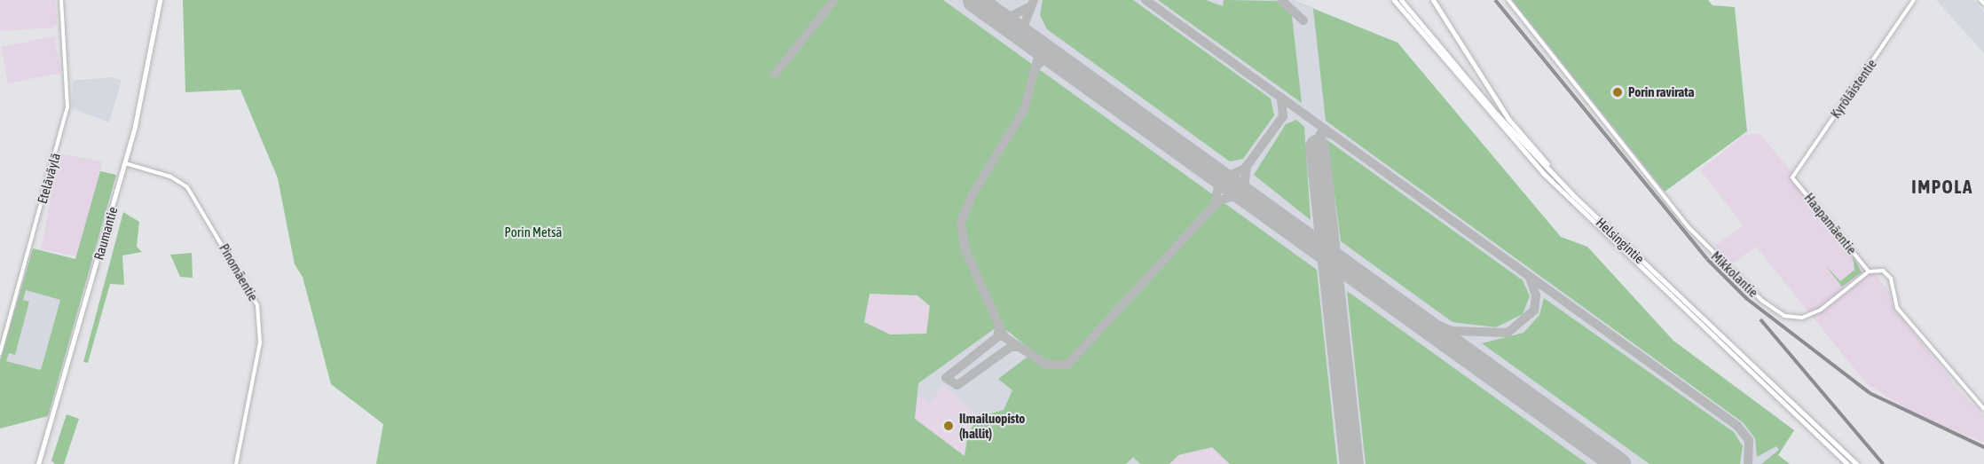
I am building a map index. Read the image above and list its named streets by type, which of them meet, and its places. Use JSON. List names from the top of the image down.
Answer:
{
  "streets": {
    "highway": ["Raumantie", "Helsingintie"],
    "street": [
      "Kyröläistentie",
      "Eteläväylä",
      "Haapamäentie",
      "Pinomäentie",
      "Mikkolantie"
    ]
  },
  "crossings": [
    ["Kyröläistentie", "Haapamäentie"],
    ["Haapamäentie", "Mikkolantie"],
    ["Raumantie", "Pinomäentie"]
  ],
  "districts": ["IMPOLA"],
  "parks": ["Porin Metsä"],
  "places": ["Porin ravirata", "Ilmailuopisto (hallit)"]
}
